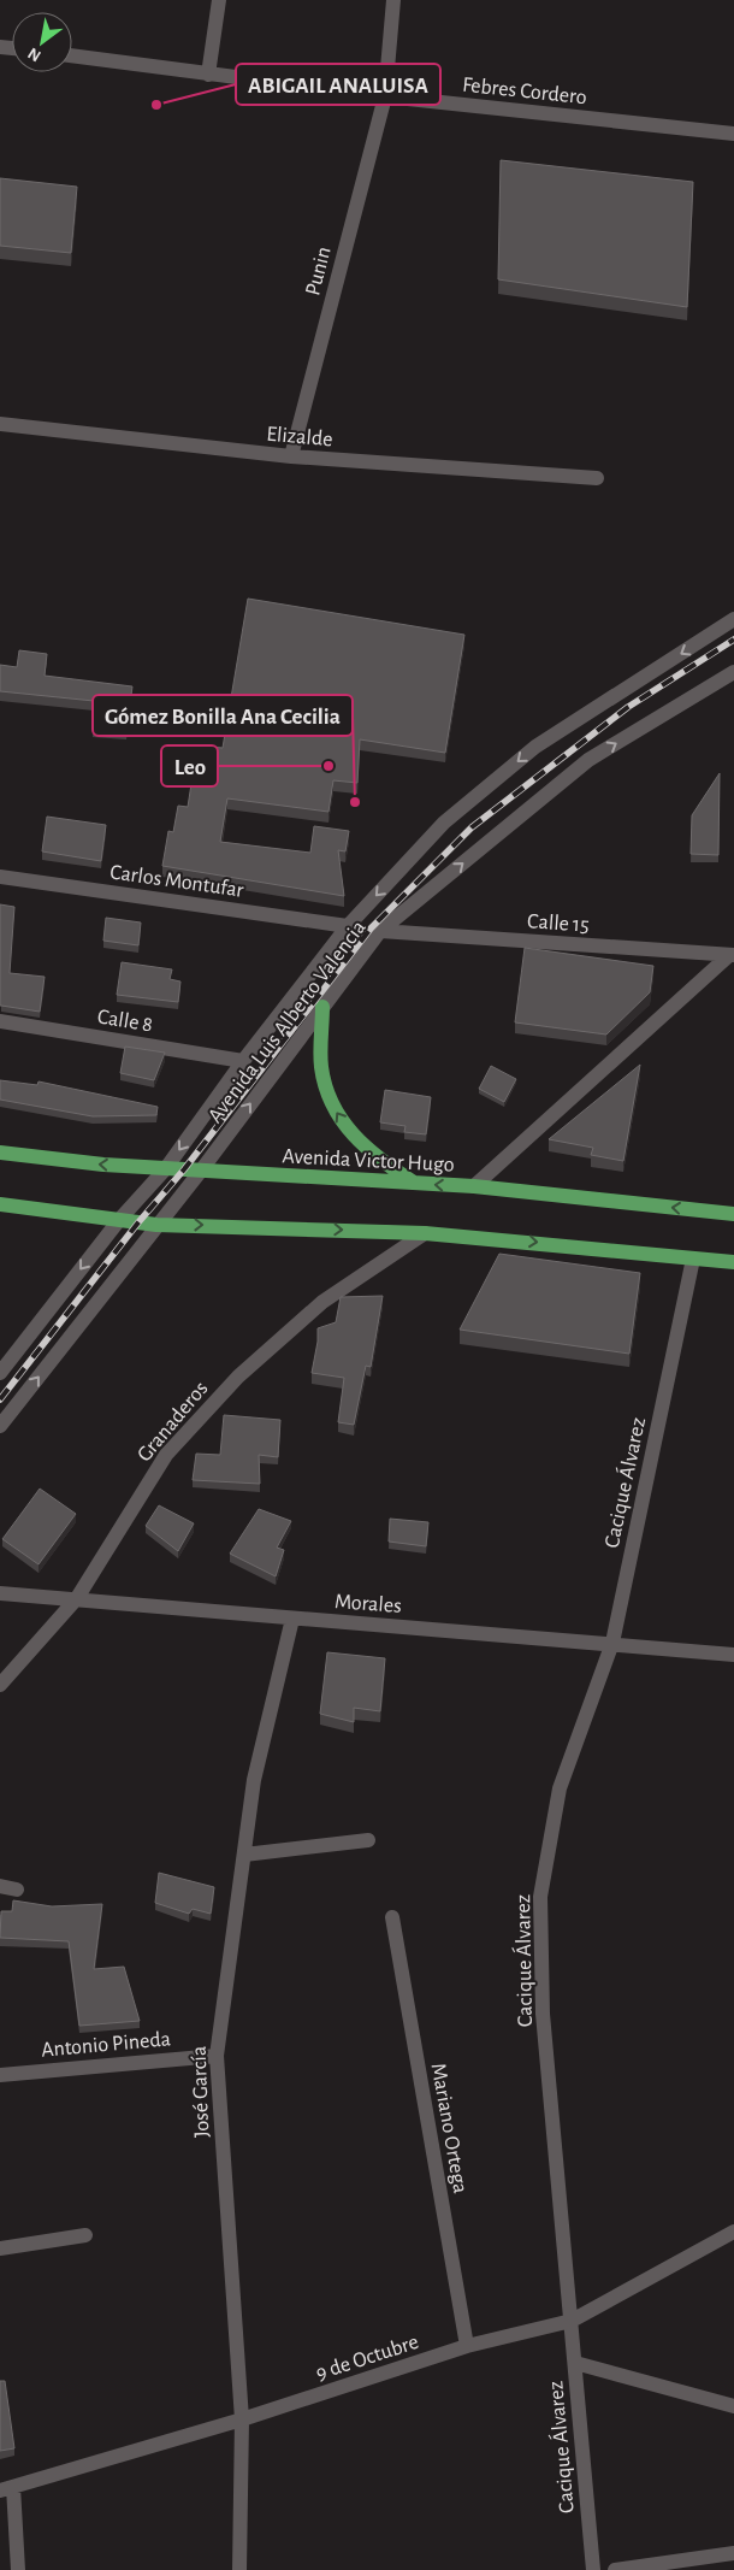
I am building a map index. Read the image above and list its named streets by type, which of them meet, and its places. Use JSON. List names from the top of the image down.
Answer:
{
  "streets": {
    "main road": ["Avenida Victor Hugo"],
    "street": [
      "Febres Cordero",
      "Punin",
      "Elizalde",
      "Carlos Montufar",
      "Calle 15",
      "Calle 8",
      "Avenida Luis Alberto Valencia",
      "Granaderos",
      "Cacique Álvarez",
      "Morales",
      "Antonio Pineda",
      "José García",
      "Mariano Ortega",
      "9 de Octubre"
    ]
  },
  "crossings": [
    ["Febres Cordero", "Punin"],
    ["Punin", "Elizalde"],
    ["Carlos Montufar", "Avenida Luis Alberto Valencia"],
    ["Calle 15", "Avenida Luis Alberto Valencia"],
    ["Calle 8", "Avenida Luis Alberto Valencia"],
    ["Avenida Luis Alberto Valencia", "Avenida Victor Hugo"],
    ["Granaderos", "Morales"],
    ["Cacique Álvarez", "Morales"],
    ["Cacique Álvarez", "9 de Octubre"],
    ["Morales", "José García"],
    ["Antonio Pineda", "José García"],
    ["José García", "9 de Octubre"],
    ["Mariano Ortega", "9 de Octubre"]
  ],
  "places": ["ABIGAIL ANALUISA", "Leo", "Gómez Bonilla Ana Cecilia"],
  "north": "bottom left"
}
